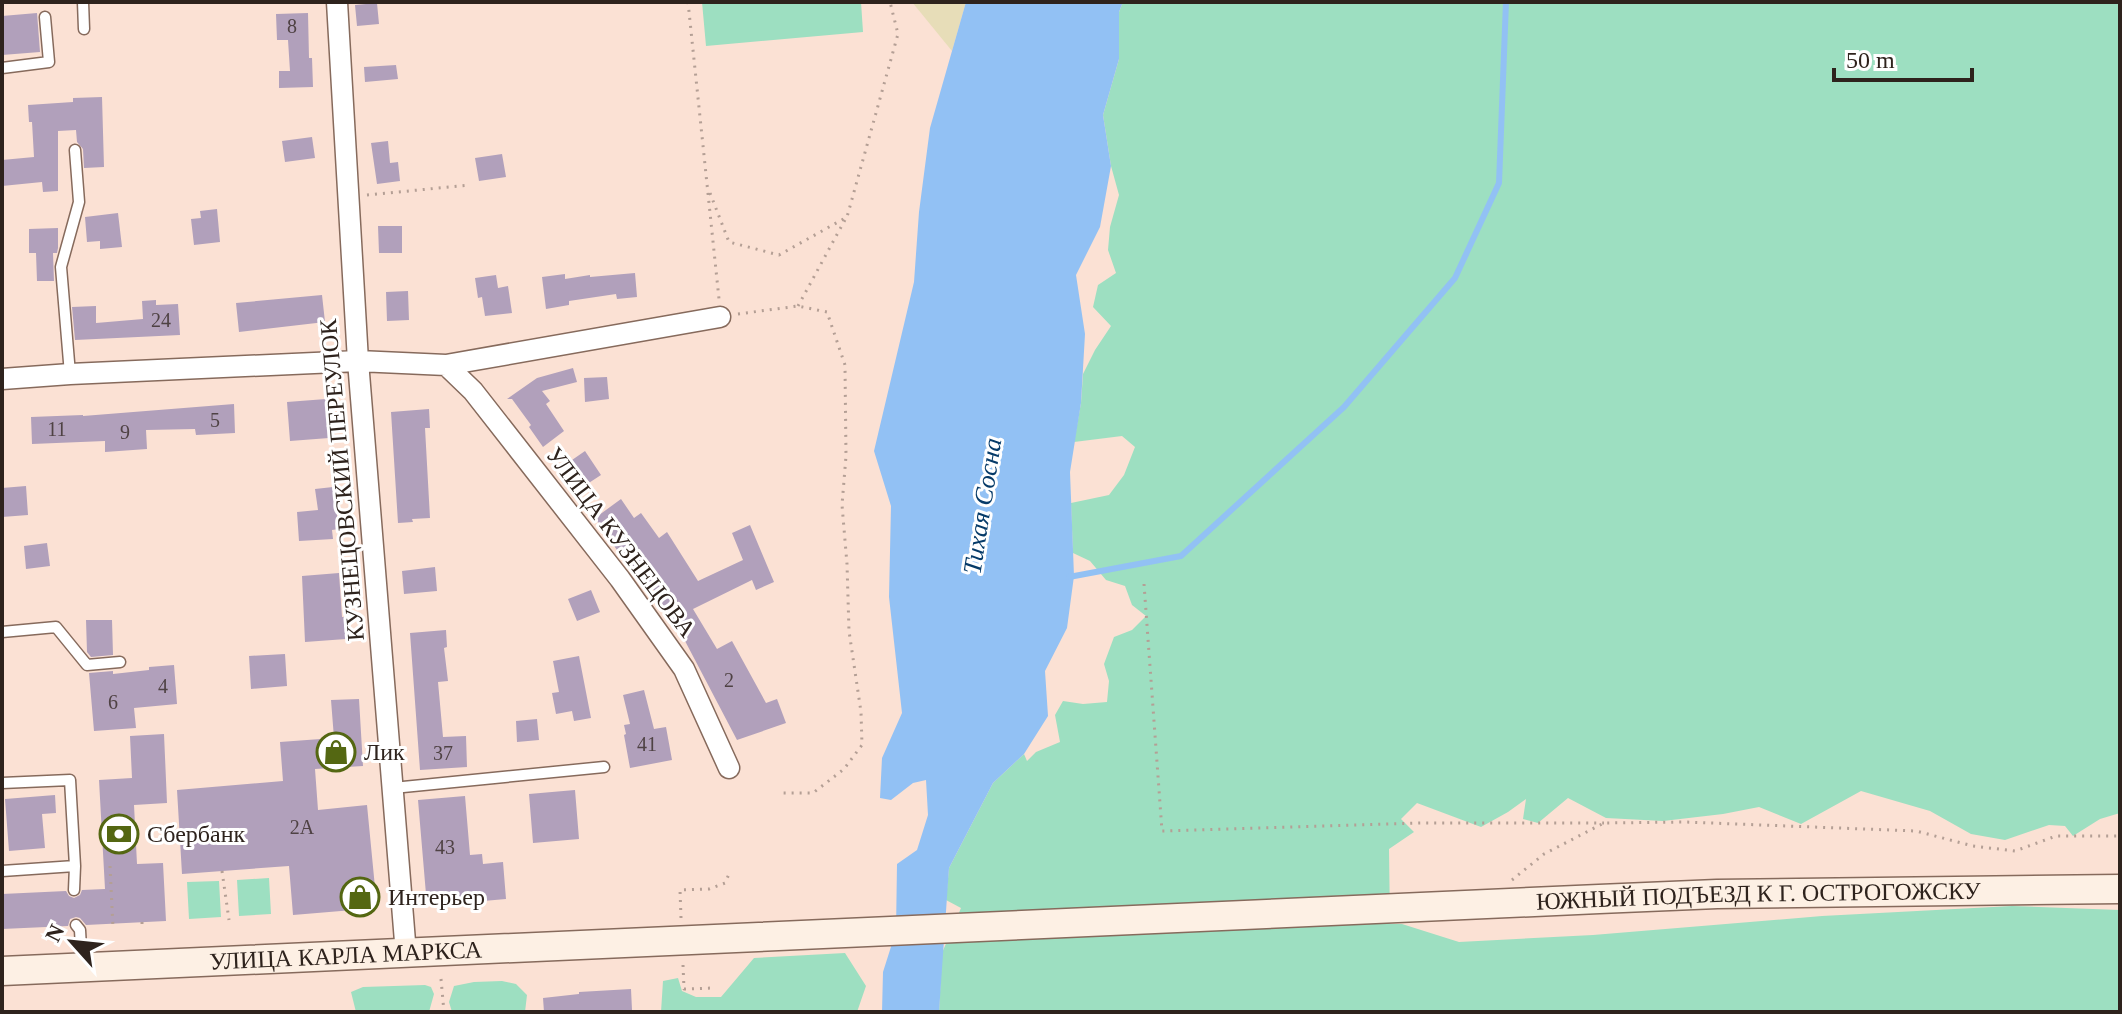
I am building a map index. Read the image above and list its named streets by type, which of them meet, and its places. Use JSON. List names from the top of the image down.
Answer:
{
  "streets": {
    "main road": ["ЮЖНЫЙ ПОДЪЕЗД К Г. ОСТРОГОЖСКУ", "УЛИЦА КАРЛА МАРКСА"],
    "street": ["КУЗНЕЦОВСКИЙ ПЕРЕУЛОК", "УЛИЦА КУЗНЕЦОВА"]
  },
  "crossings": [
    ["КУЗНЕЦОВСКИЙ ПЕРЕУЛОК", "УЛИЦА КАРЛА МАРКСА"],
    ["ЮЖНЫЙ ПОДЪЕЗД К Г. ОСТРОГОЖСКУ", "УЛИЦА КАРЛА МАРКСА"]
  ],
  "water": ["Тихая Сосна"],
  "places": {
    "shop": ["Лик", "Интерьер"],
    "bank": ["Сбербанк"]
  },
  "house_numbers": [
    "8",
    "24",
    "5",
    "11",
    "9",
    "2",
    "4",
    "6",
    "41",
    "37",
    "2А",
    "43"
  ],
  "scale_bar": "50 m",
  "north": "top left"
}
